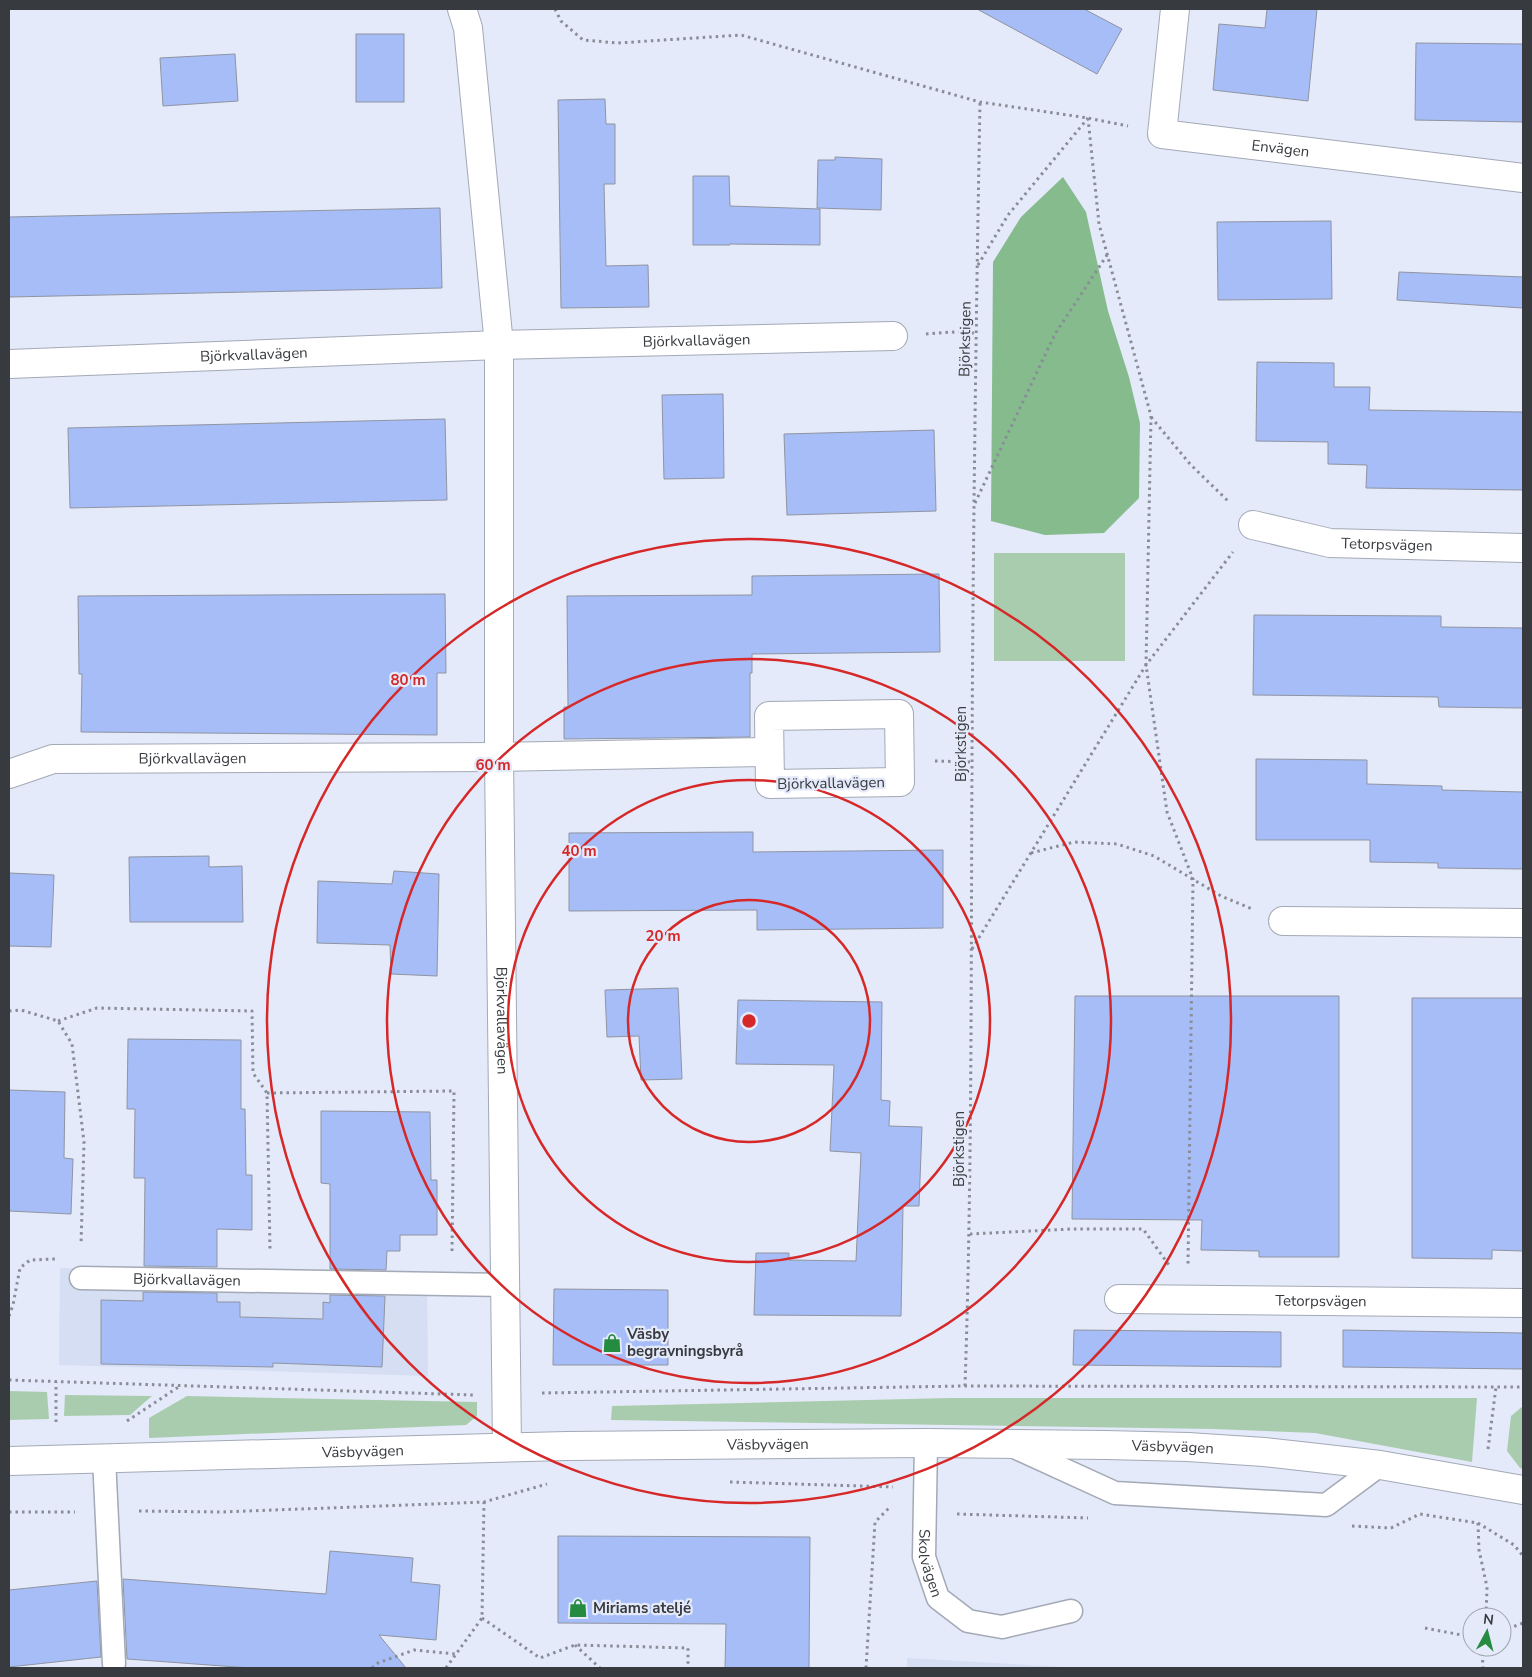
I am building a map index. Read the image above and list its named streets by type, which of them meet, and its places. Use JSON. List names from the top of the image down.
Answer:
{
  "streets": {
    "street": [
      "Envägen",
      "Björkvallavägen",
      "Tetorpsvägen",
      "Väsbyvägen"
    ],
    "lane": ["Skolvägen"],
    "path": ["Björkstigen"]
  },
  "crossings": [
    ["Björkvallavägen", "Väsbyvägen"],
    ["Väsbyvägen", "Skolvägen"]
  ],
  "places": {
    "shop": ["Väsby begravningsbyrå", "Miriams ateljé"]
  },
  "north": "top",
  "rings": [
    "80 m",
    "60 m",
    "40 m",
    "20 m"
  ]
}
